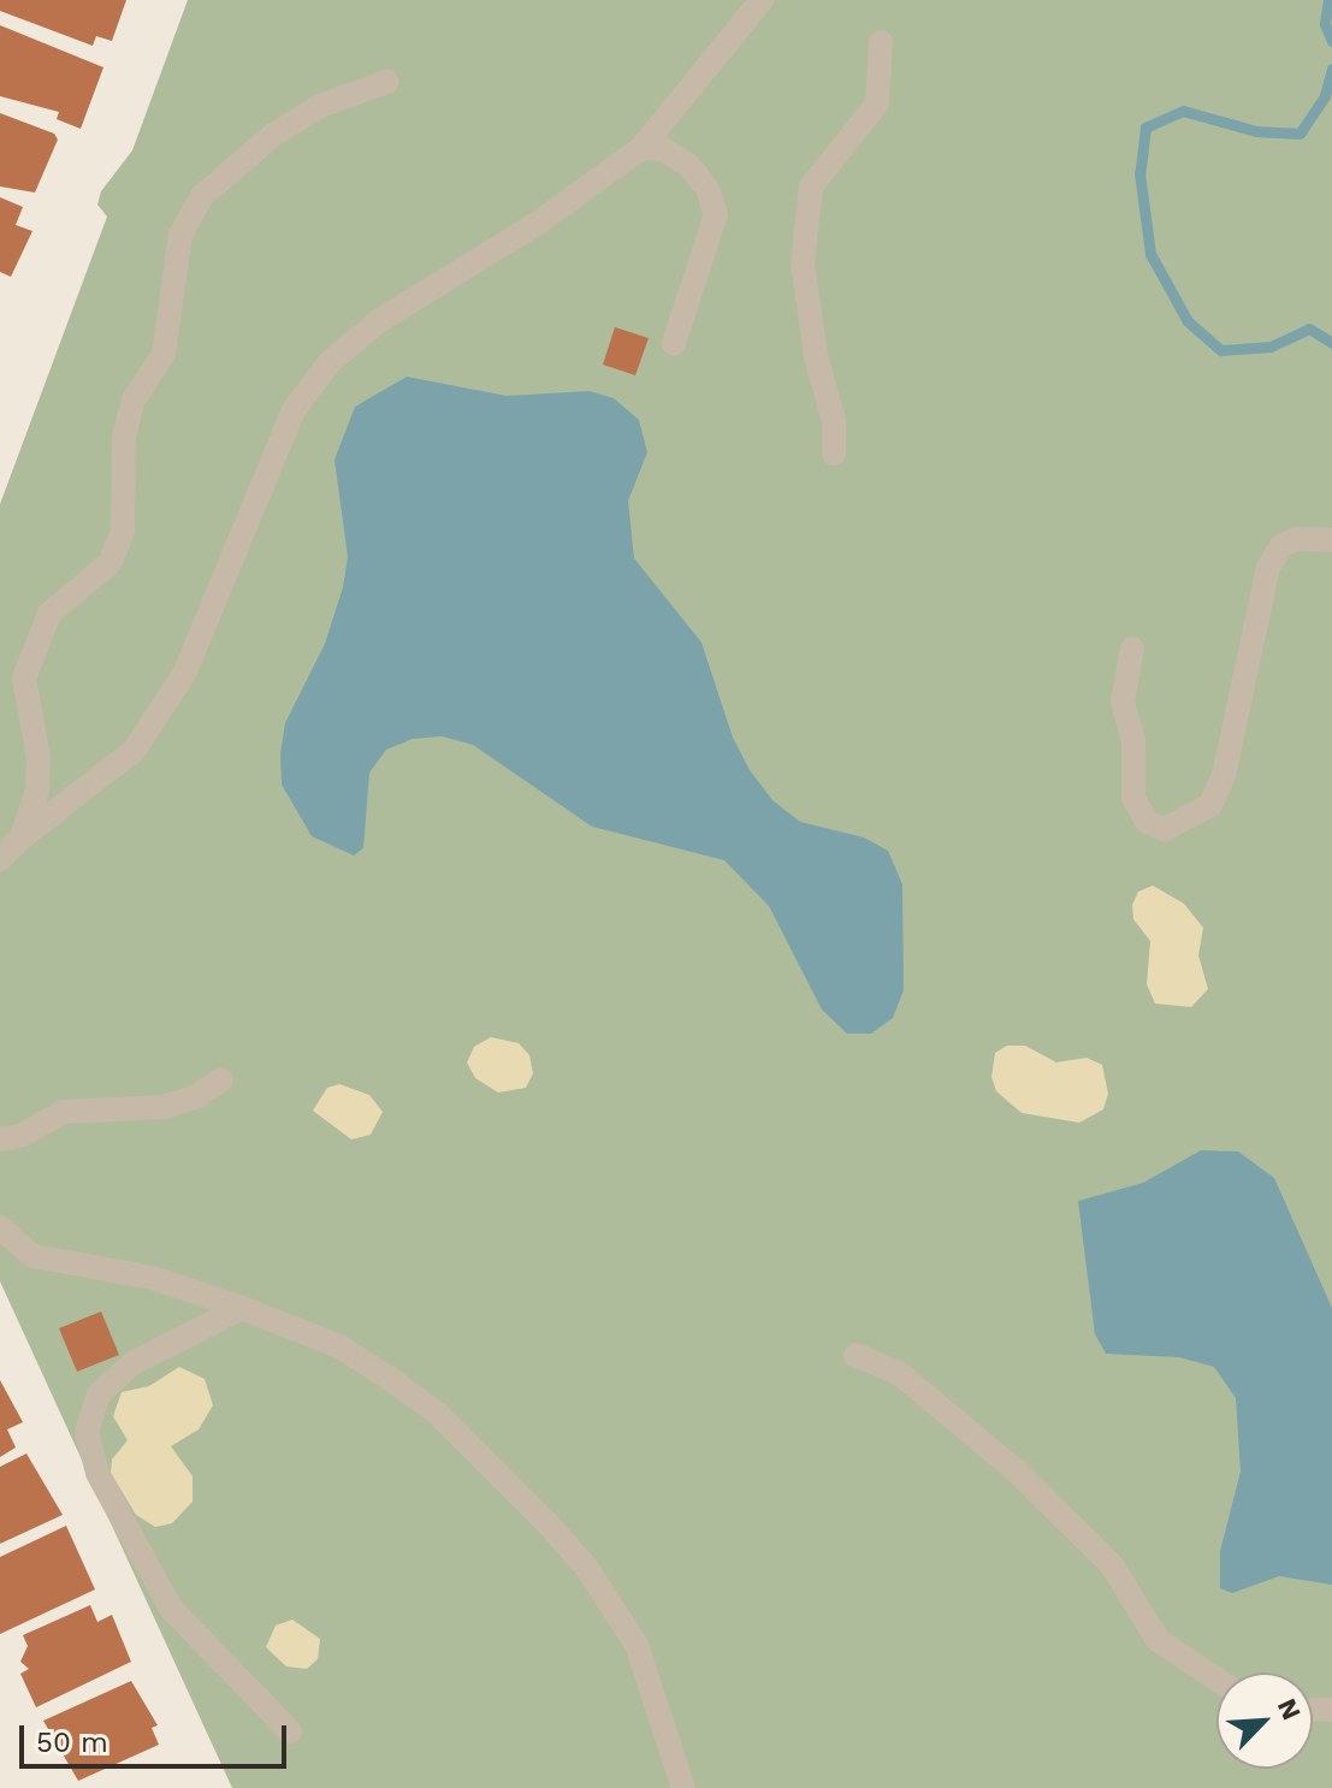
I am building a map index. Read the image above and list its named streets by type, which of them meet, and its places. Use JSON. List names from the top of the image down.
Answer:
{
  "scale_bar": "50 m",
  "north": "top right"
}
